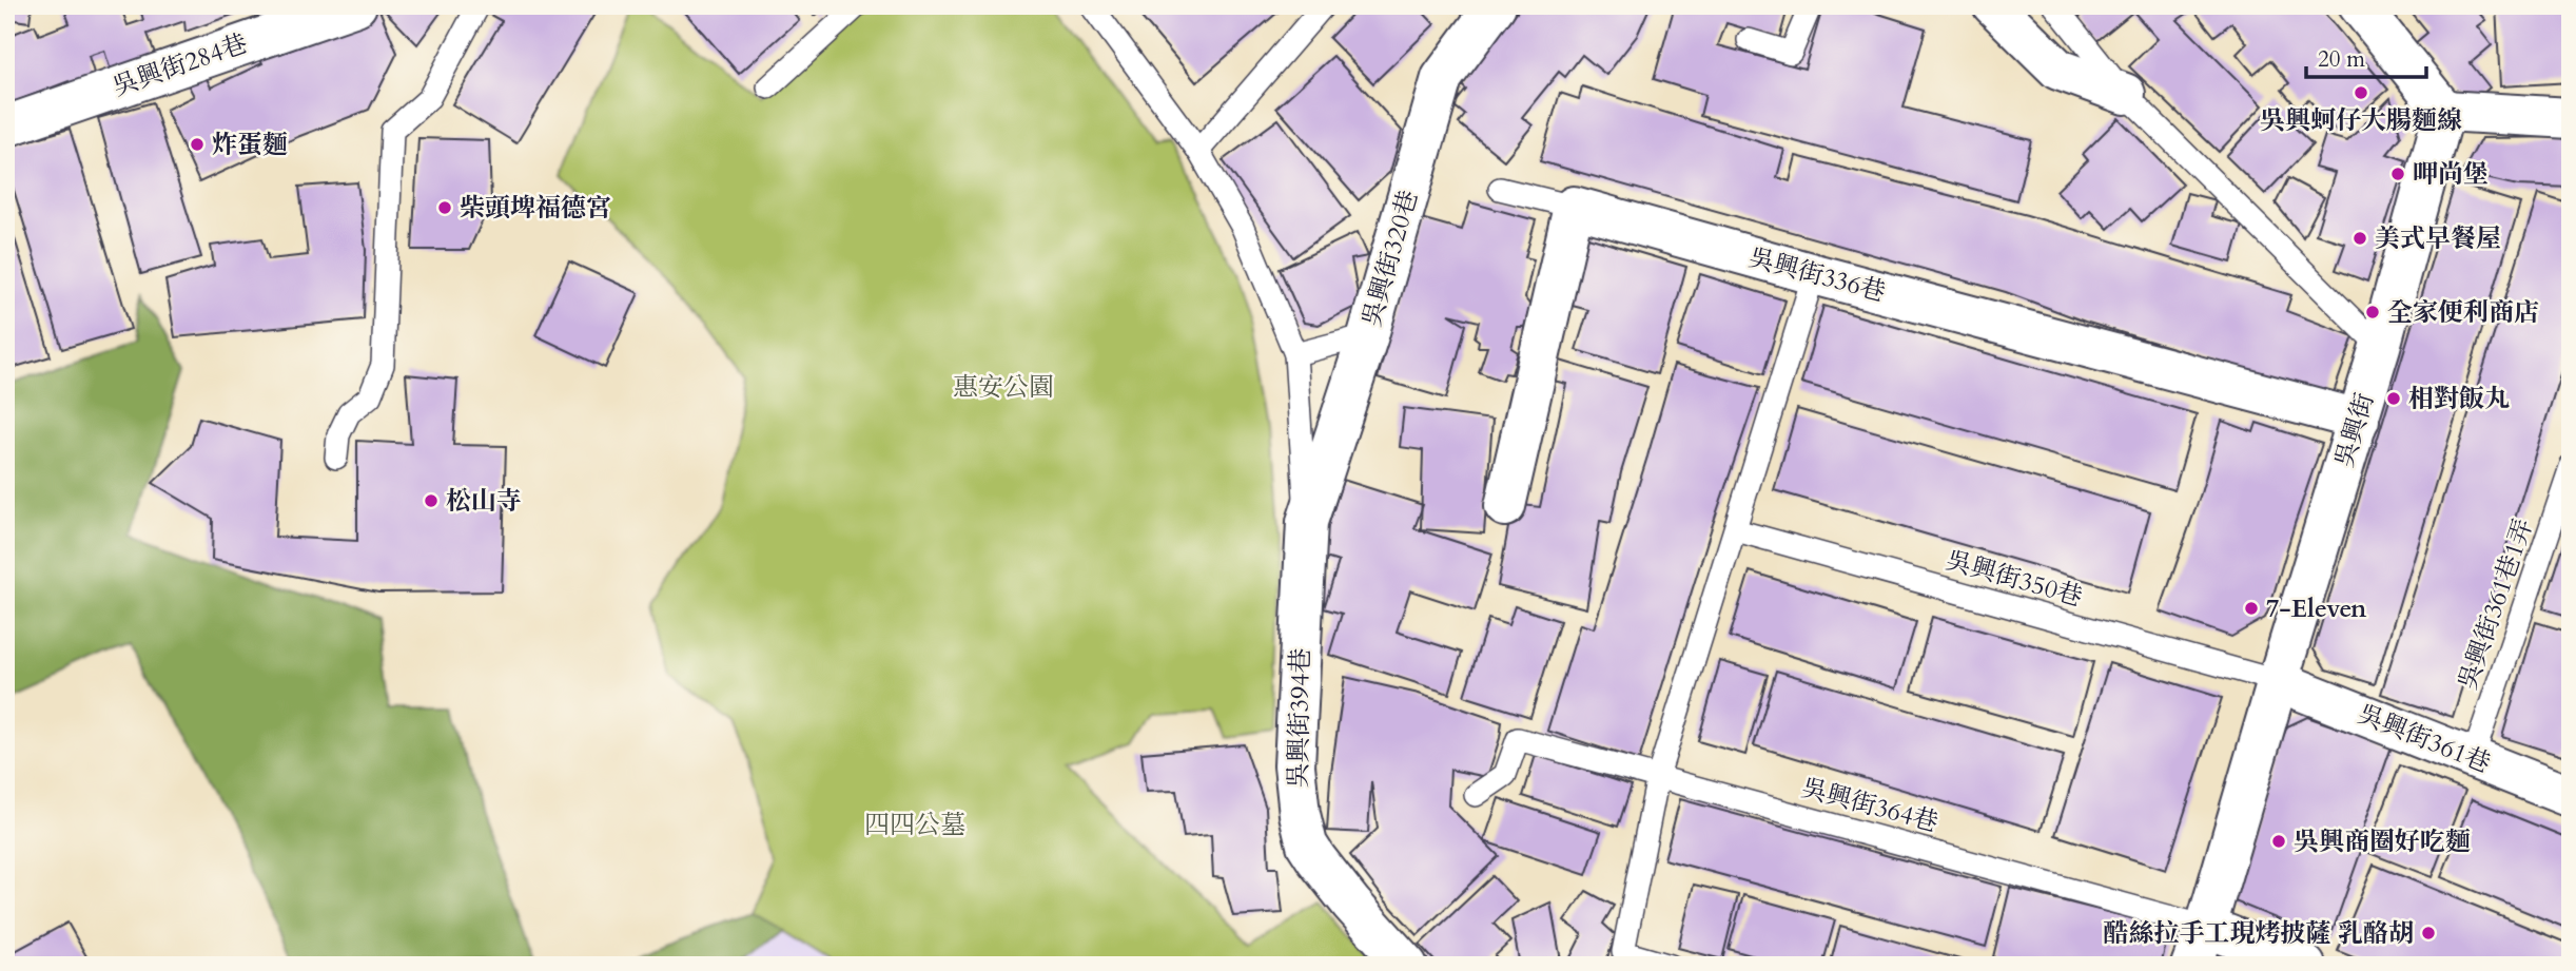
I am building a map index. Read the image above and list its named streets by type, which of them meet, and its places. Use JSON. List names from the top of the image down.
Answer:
{
  "streets": {
    "street": [
      "吳興街284巷",
      "吳興街320巷",
      "吳興街336巷",
      "吳興街",
      "吳興街394巷",
      "吳興街361巷"
    ],
    "lane": ["吳興街350巷", "吳興街361巷1弄", "吳興街364巷"]
  },
  "crossings": [
    ["吳興街320巷", "吳興街394巷"],
    ["吳興街336巷", "吳興街"],
    ["吳興街", "吳興街350巷"],
    ["吳興街", "吳興街361巷"],
    ["吳興街", "吳興街364巷"],
    ["吳興街350巷", "吳興街361巷"],
    ["吳興街361巷1弄", "吳興街361巷"]
  ],
  "parks": ["惠安公園", "四四公墓"],
  "places": [
    "吳興蚵仔大腸麵線",
    "炸蛋麵",
    "呷尚堡",
    "柴頭埤福德宮",
    "美式早餐屋",
    "全家便利商店",
    "相對飯丸",
    "松山寺",
    "7-Eleven",
    "吳興商圈好吃麵",
    "酷絲拉手工現烤披薩 乳酪胡"
  ],
  "scale_bar": "20 m"
}
